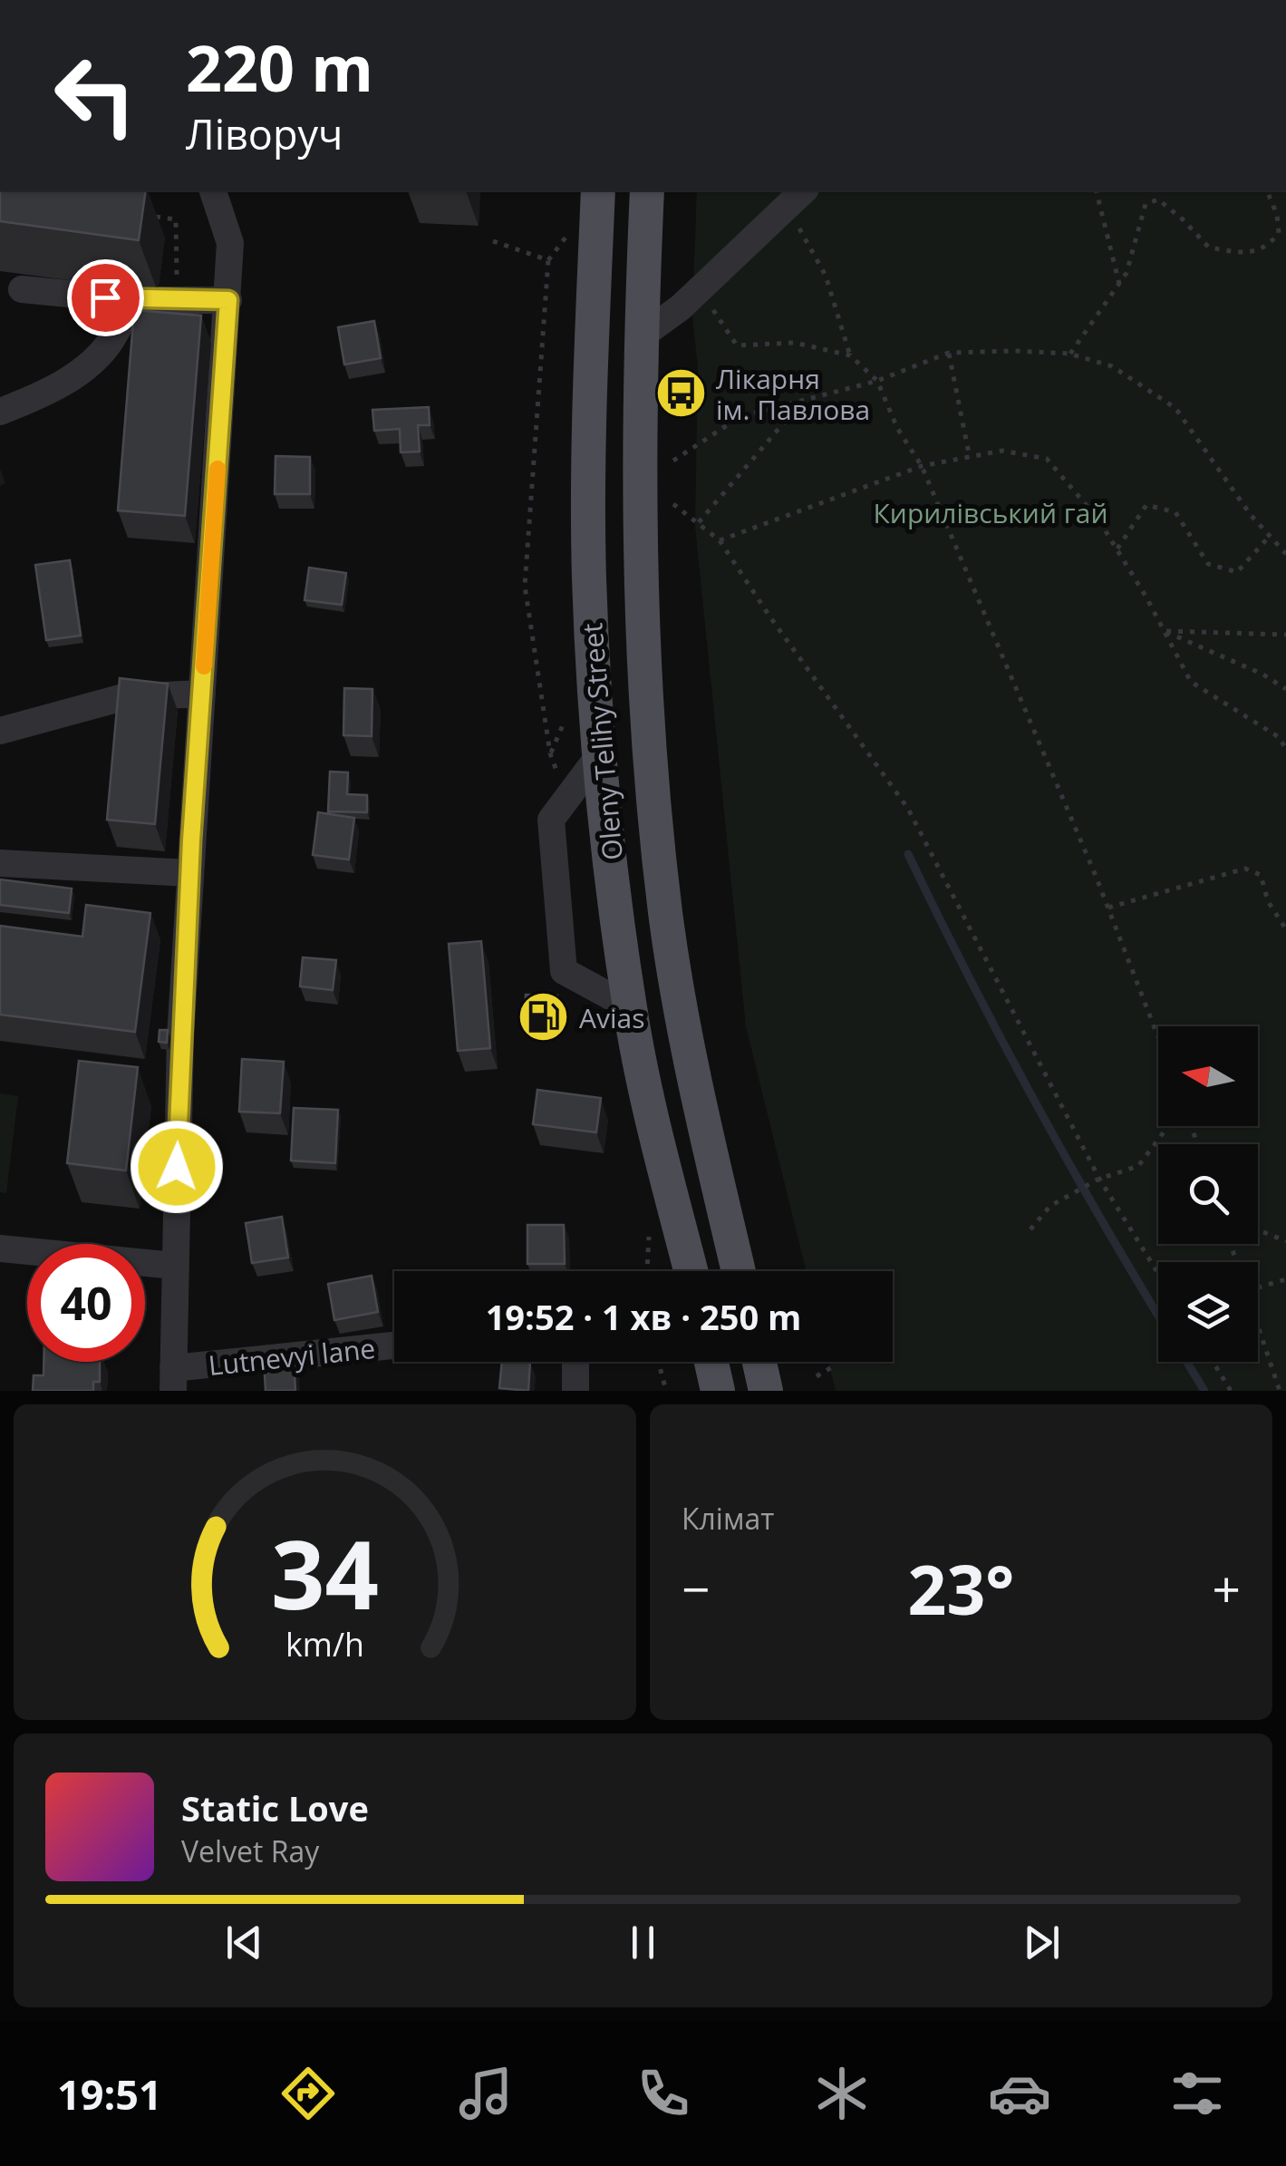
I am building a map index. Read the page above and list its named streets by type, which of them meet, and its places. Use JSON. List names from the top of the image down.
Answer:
{
  "streets": {
    "main road": ["Oleny Telihy Street"],
    "street": ["Lutnevyi lane"]
  },
  "parks": ["Кирилівський гай"],
  "places": {
    "bus stop": ["Лікарня ім. Павлова"],
    "fuel station": ["Avias"]
  },
  "north": "left",
  "page": {
    "turn": ["220 m", "Ліворуч"],
    "limit": "40",
    "trip": "19:52 · 1 хв · 250 m",
    "tile": "Клімат",
    "heat": ["−", "23°", "+"],
    "song": ["Static Love", "Velvet Ray"],
    "tabs": "19:51",
    "gauge": ["34", "km/h"]
  }
}
